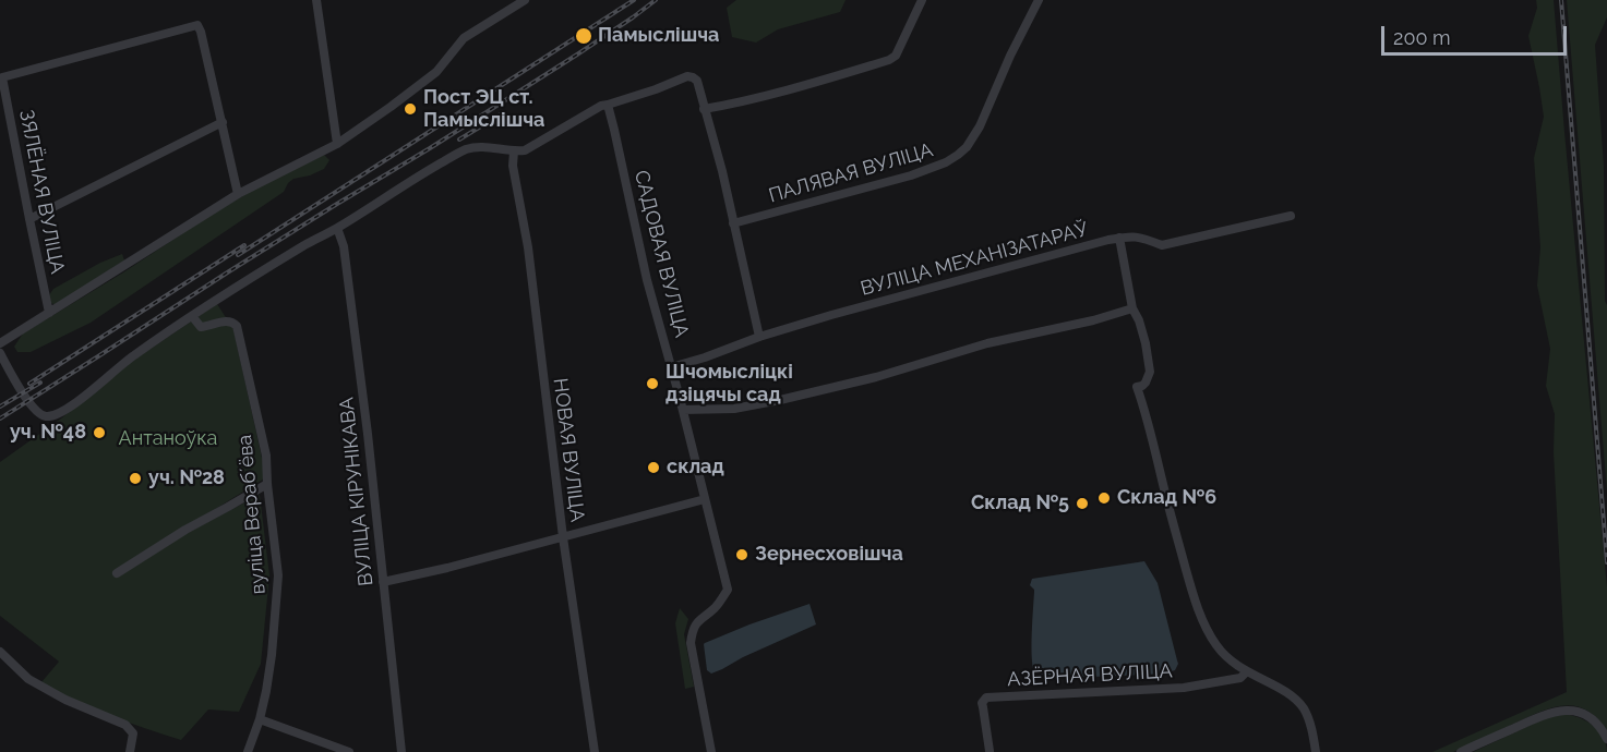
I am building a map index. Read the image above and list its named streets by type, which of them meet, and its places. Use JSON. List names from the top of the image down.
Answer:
{
  "streets": {
    "street": [
      "ПАЛЯВАЯ ВУЛІЦА",
      "ЗЯЛЁНАЯ ВУЛІЦА",
      "САДОВАЯ ВУЛІЦА",
      "ВУЛІЦА МЕХАНІЗАТАРАЎ",
      "НОВАЯ ВУЛІЦА",
      "ВУЛІЦА КІРУНІКАВА",
      "вуліца Верабʼёва",
      "АЗЁРНАЯ ВУЛІЦА"
    ]
  },
  "crossings": [
    ["САДОВАЯ ВУЛІЦА", "ВУЛІЦА МЕХАНІЗАТАРАЎ"]
  ],
  "parks": ["Антаноўка"],
  "places": [
    "Памыслішча",
    "Пост ЭЦ ст. Памыслішча",
    "Шчомысліцкі дзіцячы сад",
    "уч. №48",
    "склад",
    "уч. №28",
    "Склад №6",
    "Склад №5",
    "Зернесховішча"
  ],
  "scale_bar": "200 m"
}
